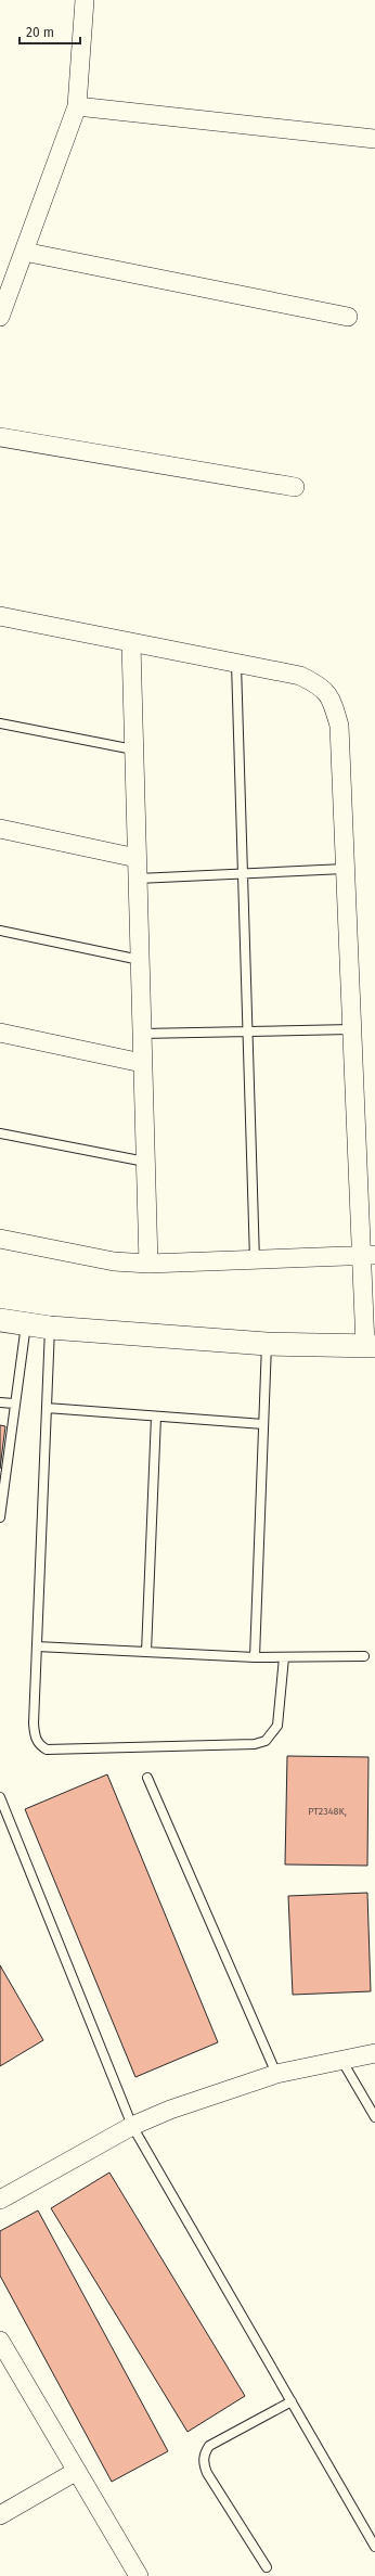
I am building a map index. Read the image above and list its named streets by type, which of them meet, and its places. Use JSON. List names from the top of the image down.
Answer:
{
  "house_numbers": ["PT2348K,"],
  "scale_bar": "20 m"
}
